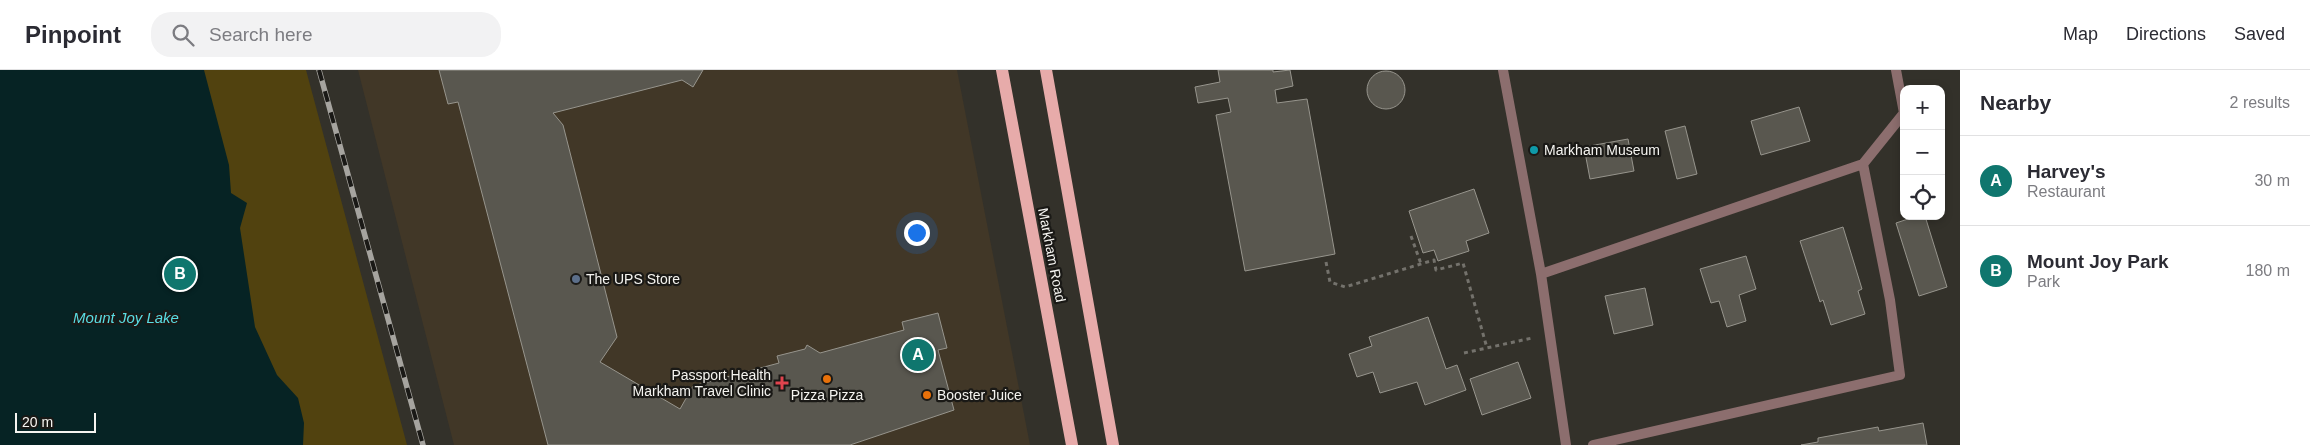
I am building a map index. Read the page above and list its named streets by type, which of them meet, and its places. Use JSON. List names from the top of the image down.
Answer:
{
  "streets": {
    "main road": ["Markham Road"]
  },
  "water": ["Mount Joy Lake"],
  "places": {
    "other": [
      "Markham Museum",
      "The UPS Store",
      "Pizza Pizza",
      "Booster Juice"
    ],
    "health": ["Passport Health Markham Travel Clinic"]
  },
  "scale_bar": "20 m",
  "page": {
    "header": "Pinpoint",
    "search": "Search here",
    "nav": ["Map", "Directions", "Saved"],
    "heading": ["Nearby", "2 results"],
    "map_buttons": ["+", "−"],
    "list": [
      {
        "mark": "A",
        "name": "Harvey's",
        "note": "Restaurant",
        "value": "30 m"
      },
      {
        "mark": "B",
        "name": "Mount Joy Park",
        "note": "Park",
        "value": "180 m"
      }
    ],
    "pins": ["B", "A"],
    "scale": "20 m"
  }
}
